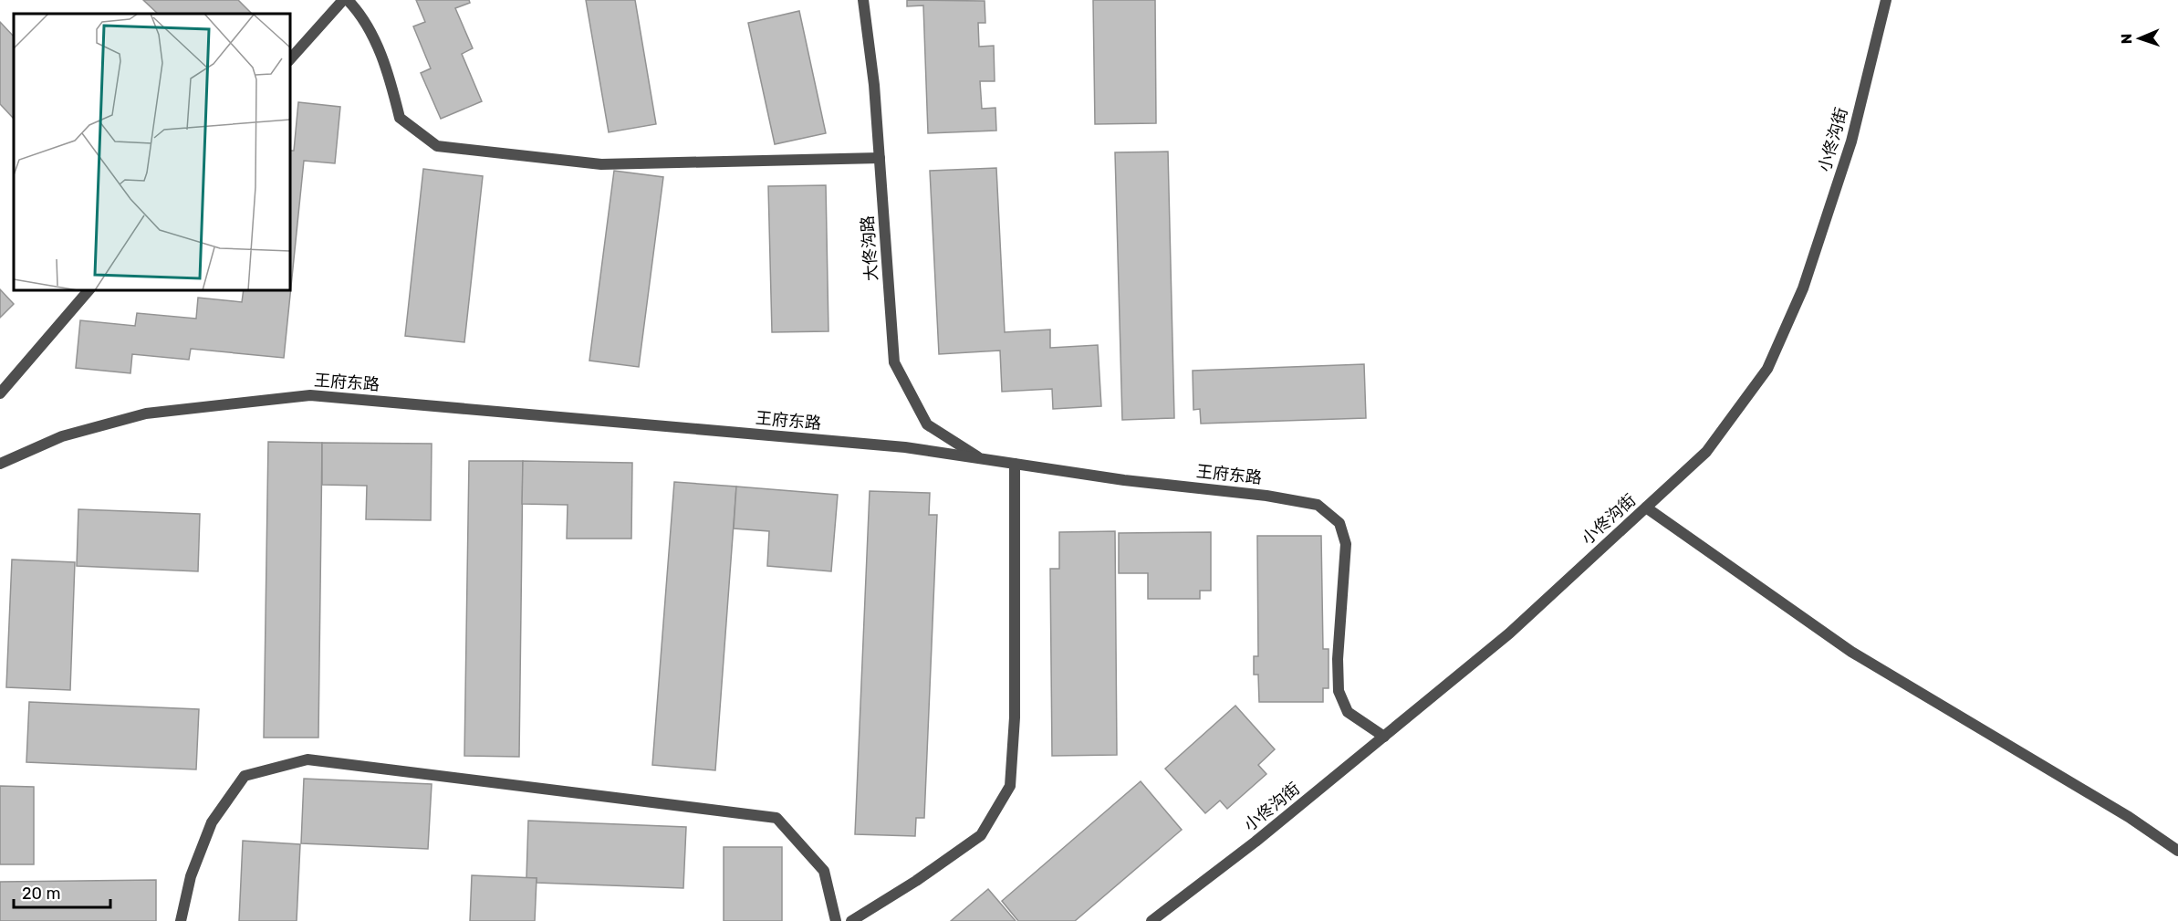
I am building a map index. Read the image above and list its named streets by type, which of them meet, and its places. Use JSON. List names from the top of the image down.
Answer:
{
  "streets": {
    "street": ["小佟沟街", "大佟沟路", "王府东路"]
  },
  "crossings": [
    ["小佟沟街", "王府东路"],
    ["大佟沟路", "王府东路"]
  ],
  "scale_bar": "20 m",
  "north": "left"
}
